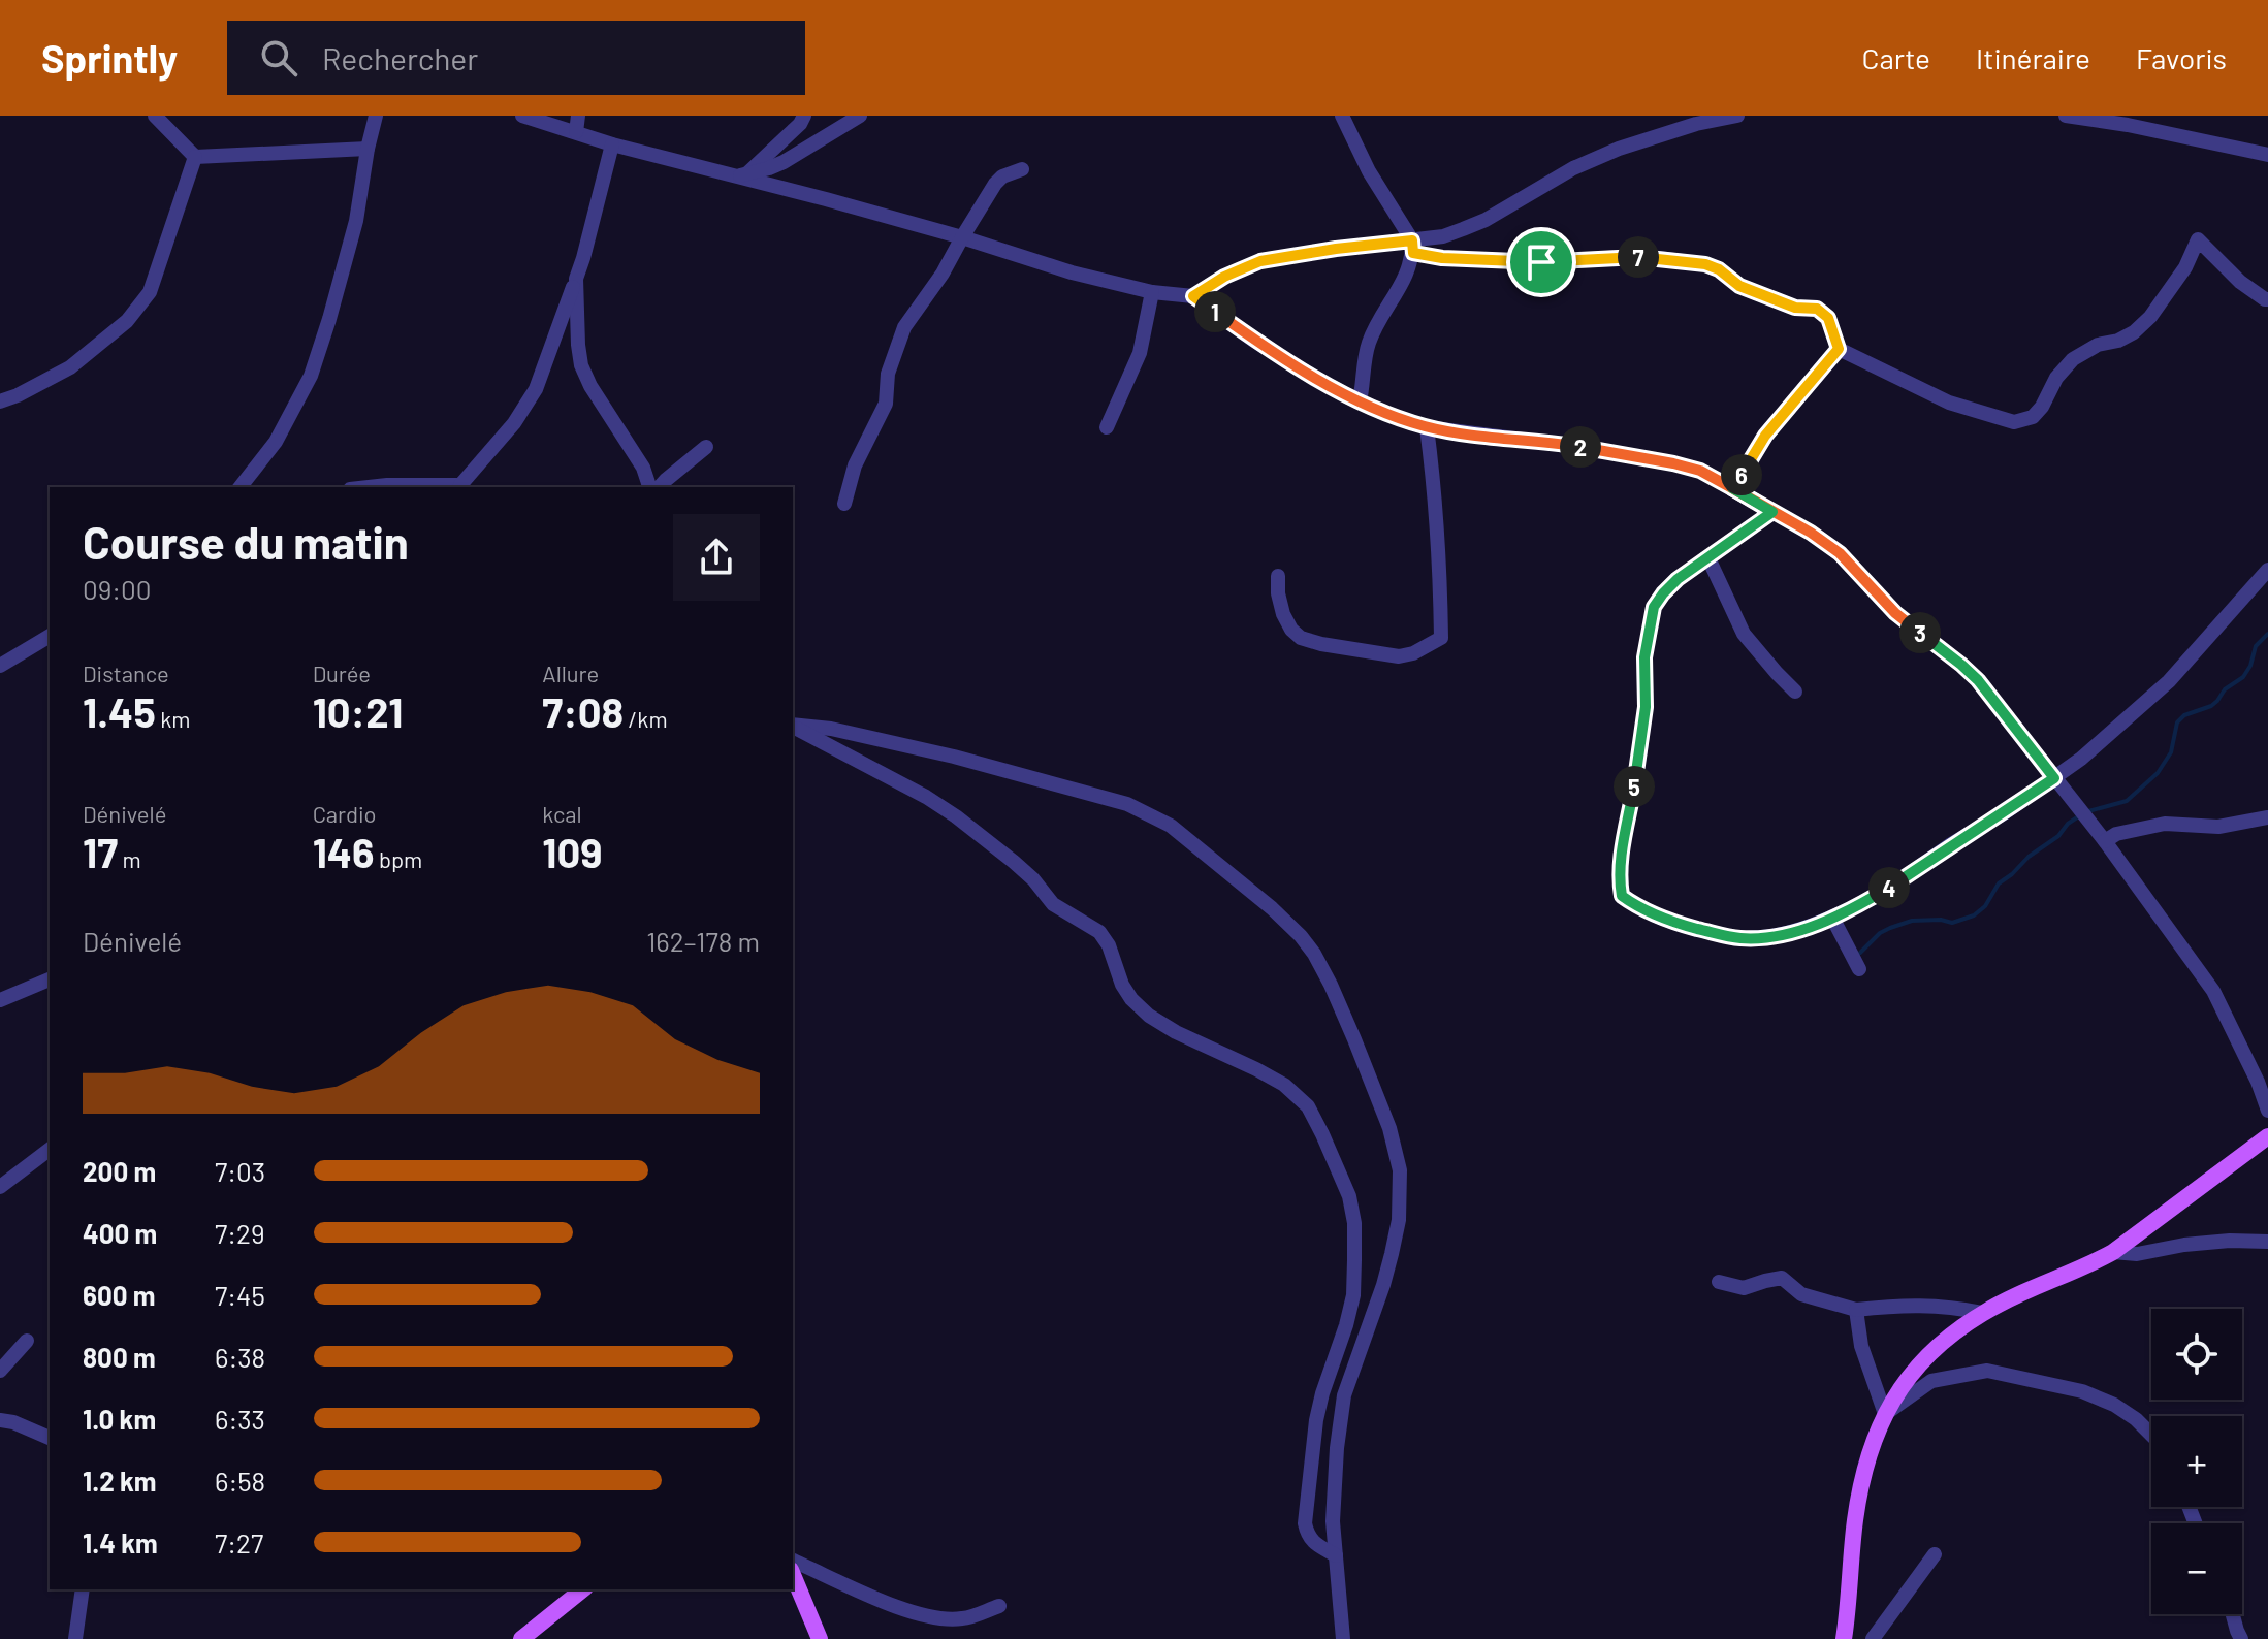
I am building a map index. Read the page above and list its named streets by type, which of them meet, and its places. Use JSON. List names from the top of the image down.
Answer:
{
  "page": {
    "header": "Sprintly",
    "search": "Rechercher",
    "nav": ["Carte", "Itinéraire", "Favoris"],
    "pins": [
      "7",
      "1",
      "2",
      "6",
      "3",
      "5",
      "4"
    ],
    "heading": ["Course du matin", "09:00"],
    "stats": [
      ["Distance", "1.45 km"],
      ["Durée", "10:21"],
      ["Allure", "7:08 /km"],
      ["Dénivelé", "17 m"],
      ["Cardio", "146 bpm"],
      ["kcal", "109"]
    ],
    "chart": ["Dénivelé", "162–178 m"],
    "list": [
      {
        "name": "200 m",
        "note": "7:03"
      },
      {
        "name": "400 m",
        "note": "7:29"
      },
      {
        "name": "600 m",
        "note": "7:45"
      },
      {
        "name": "800 m",
        "note": "6:38"
      },
      {
        "name": "1.0 km",
        "note": "6:33"
      },
      {
        "name": "1.2 km",
        "note": "6:58"
      },
      {
        "name": "1.4 km",
        "note": "7:27"
      }
    ],
    "map_buttons": ["+", "−"]
  }
}
